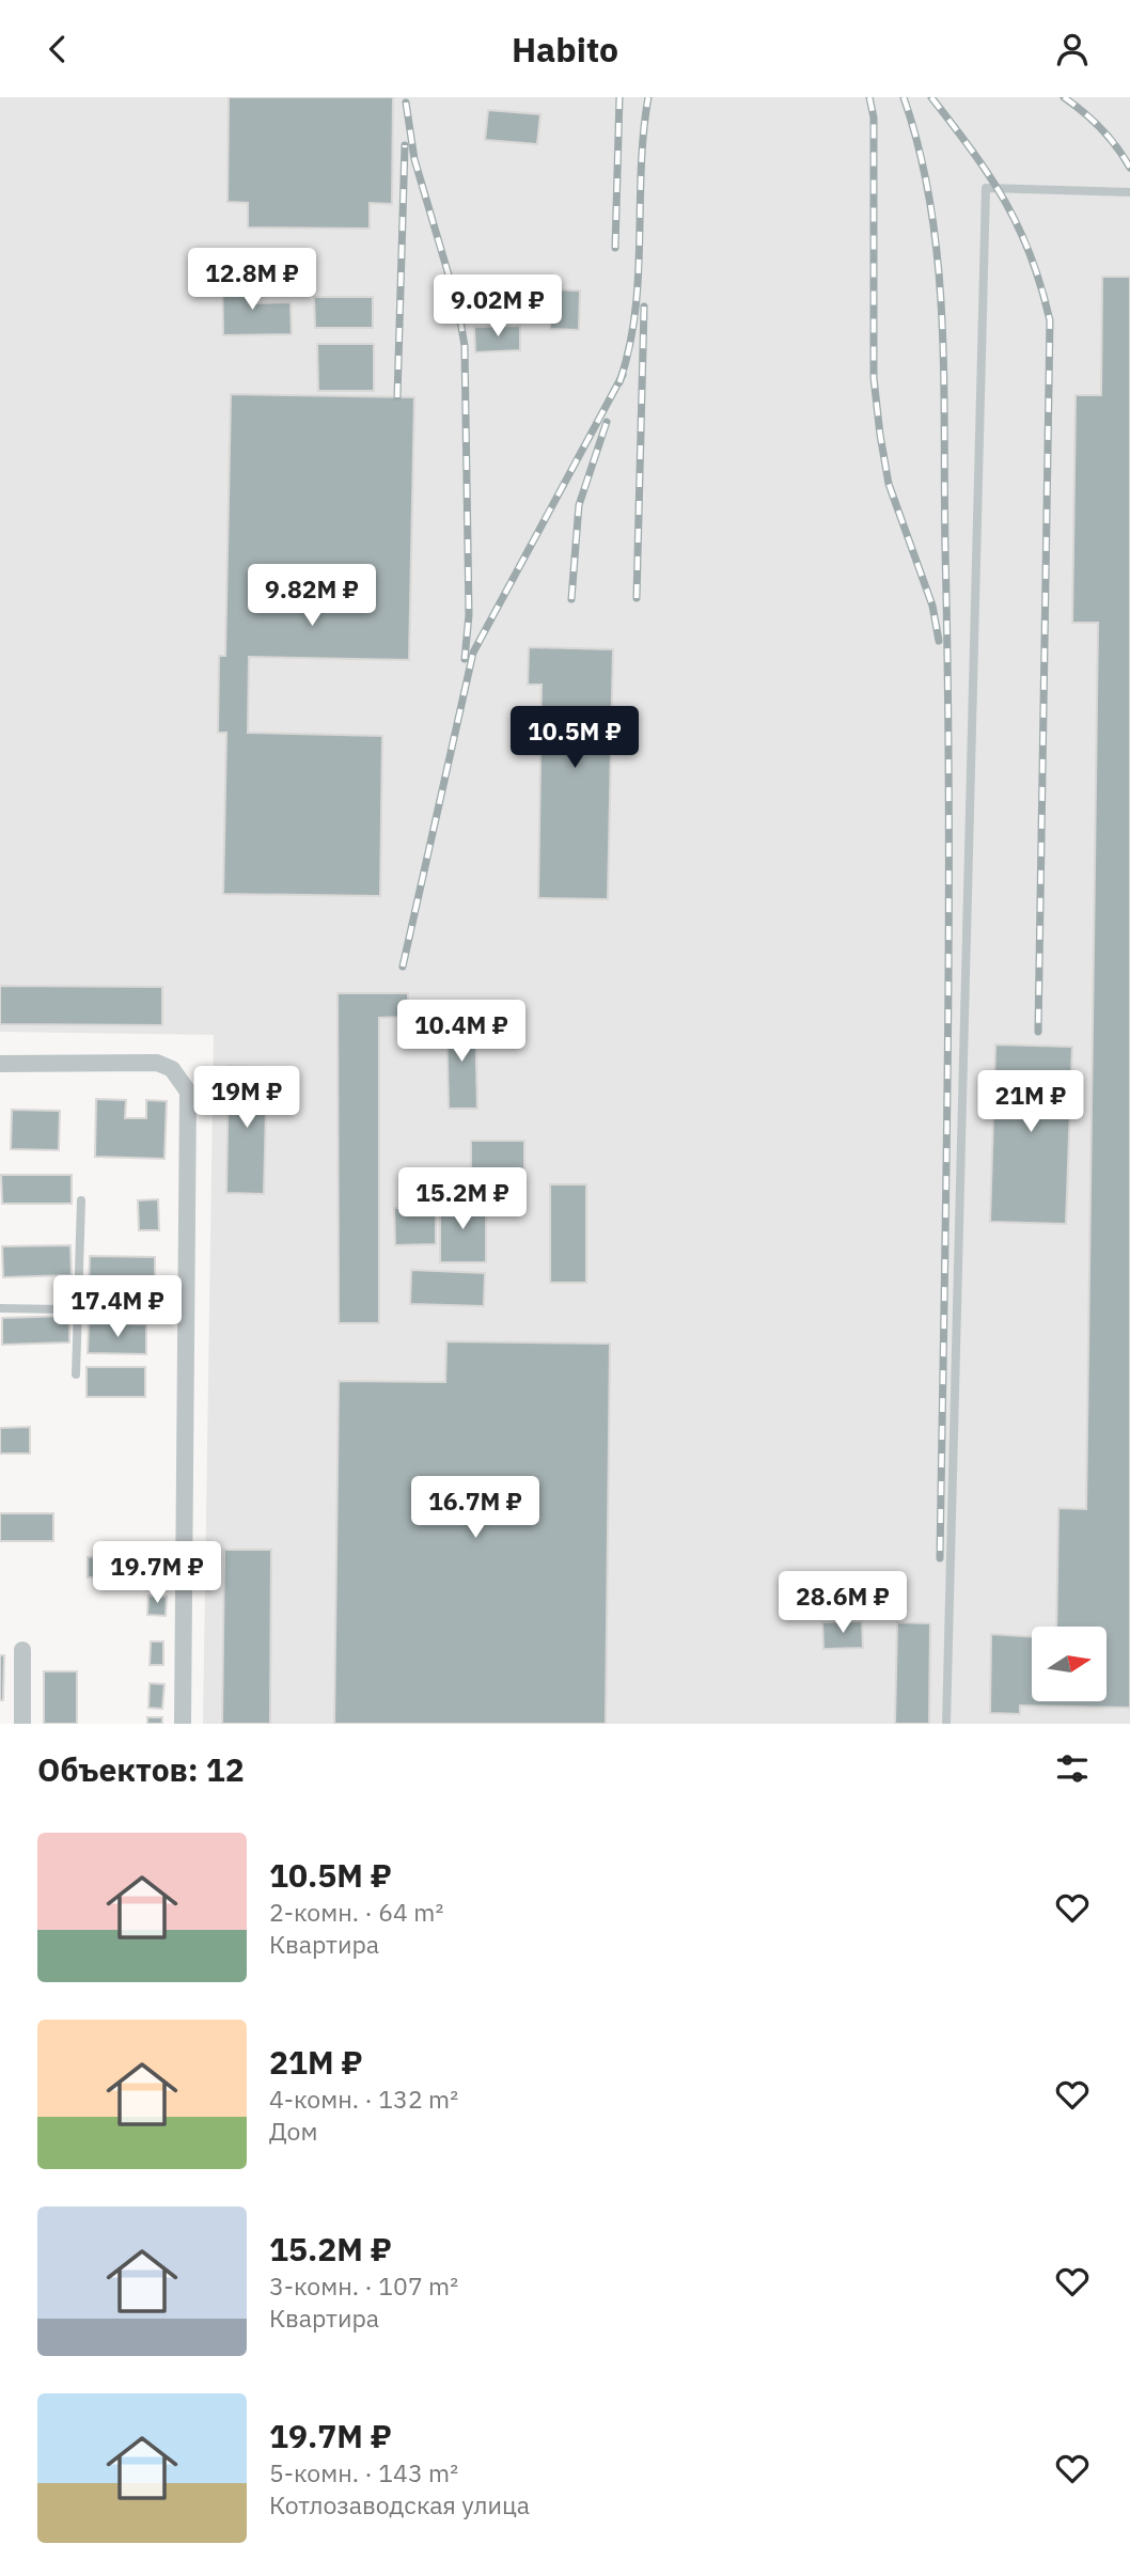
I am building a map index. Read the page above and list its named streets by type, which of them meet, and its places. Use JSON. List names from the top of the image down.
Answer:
{
  "north": "right",
  "page": {
    "header": "Habito",
    "price": [
      "12.8M ₽",
      "9.02M ₽",
      "9.82M ₽",
      "10.5M ₽",
      "10.4M ₽",
      "19M ₽",
      "21M ₽",
      "15.2M ₽",
      "17.4M ₽",
      "16.7M ₽",
      "19.7M ₽",
      "28.6M ₽"
    ],
    "heading": "Объектов: 12",
    "list": [
      {
        "name": "10.5M ₽",
        "note": "2-комн. · 64 m² · Квартира"
      },
      {
        "name": "21M ₽",
        "note": "4-комн. · 132 m² · Дом"
      },
      {
        "name": "15.2M ₽",
        "note": "3-комн. · 107 m² · Квартира"
      },
      {
        "name": "19.7M ₽",
        "note": "5-комн. · 143 m² · Котлозаводская улица"
      }
    ]
  }
}
